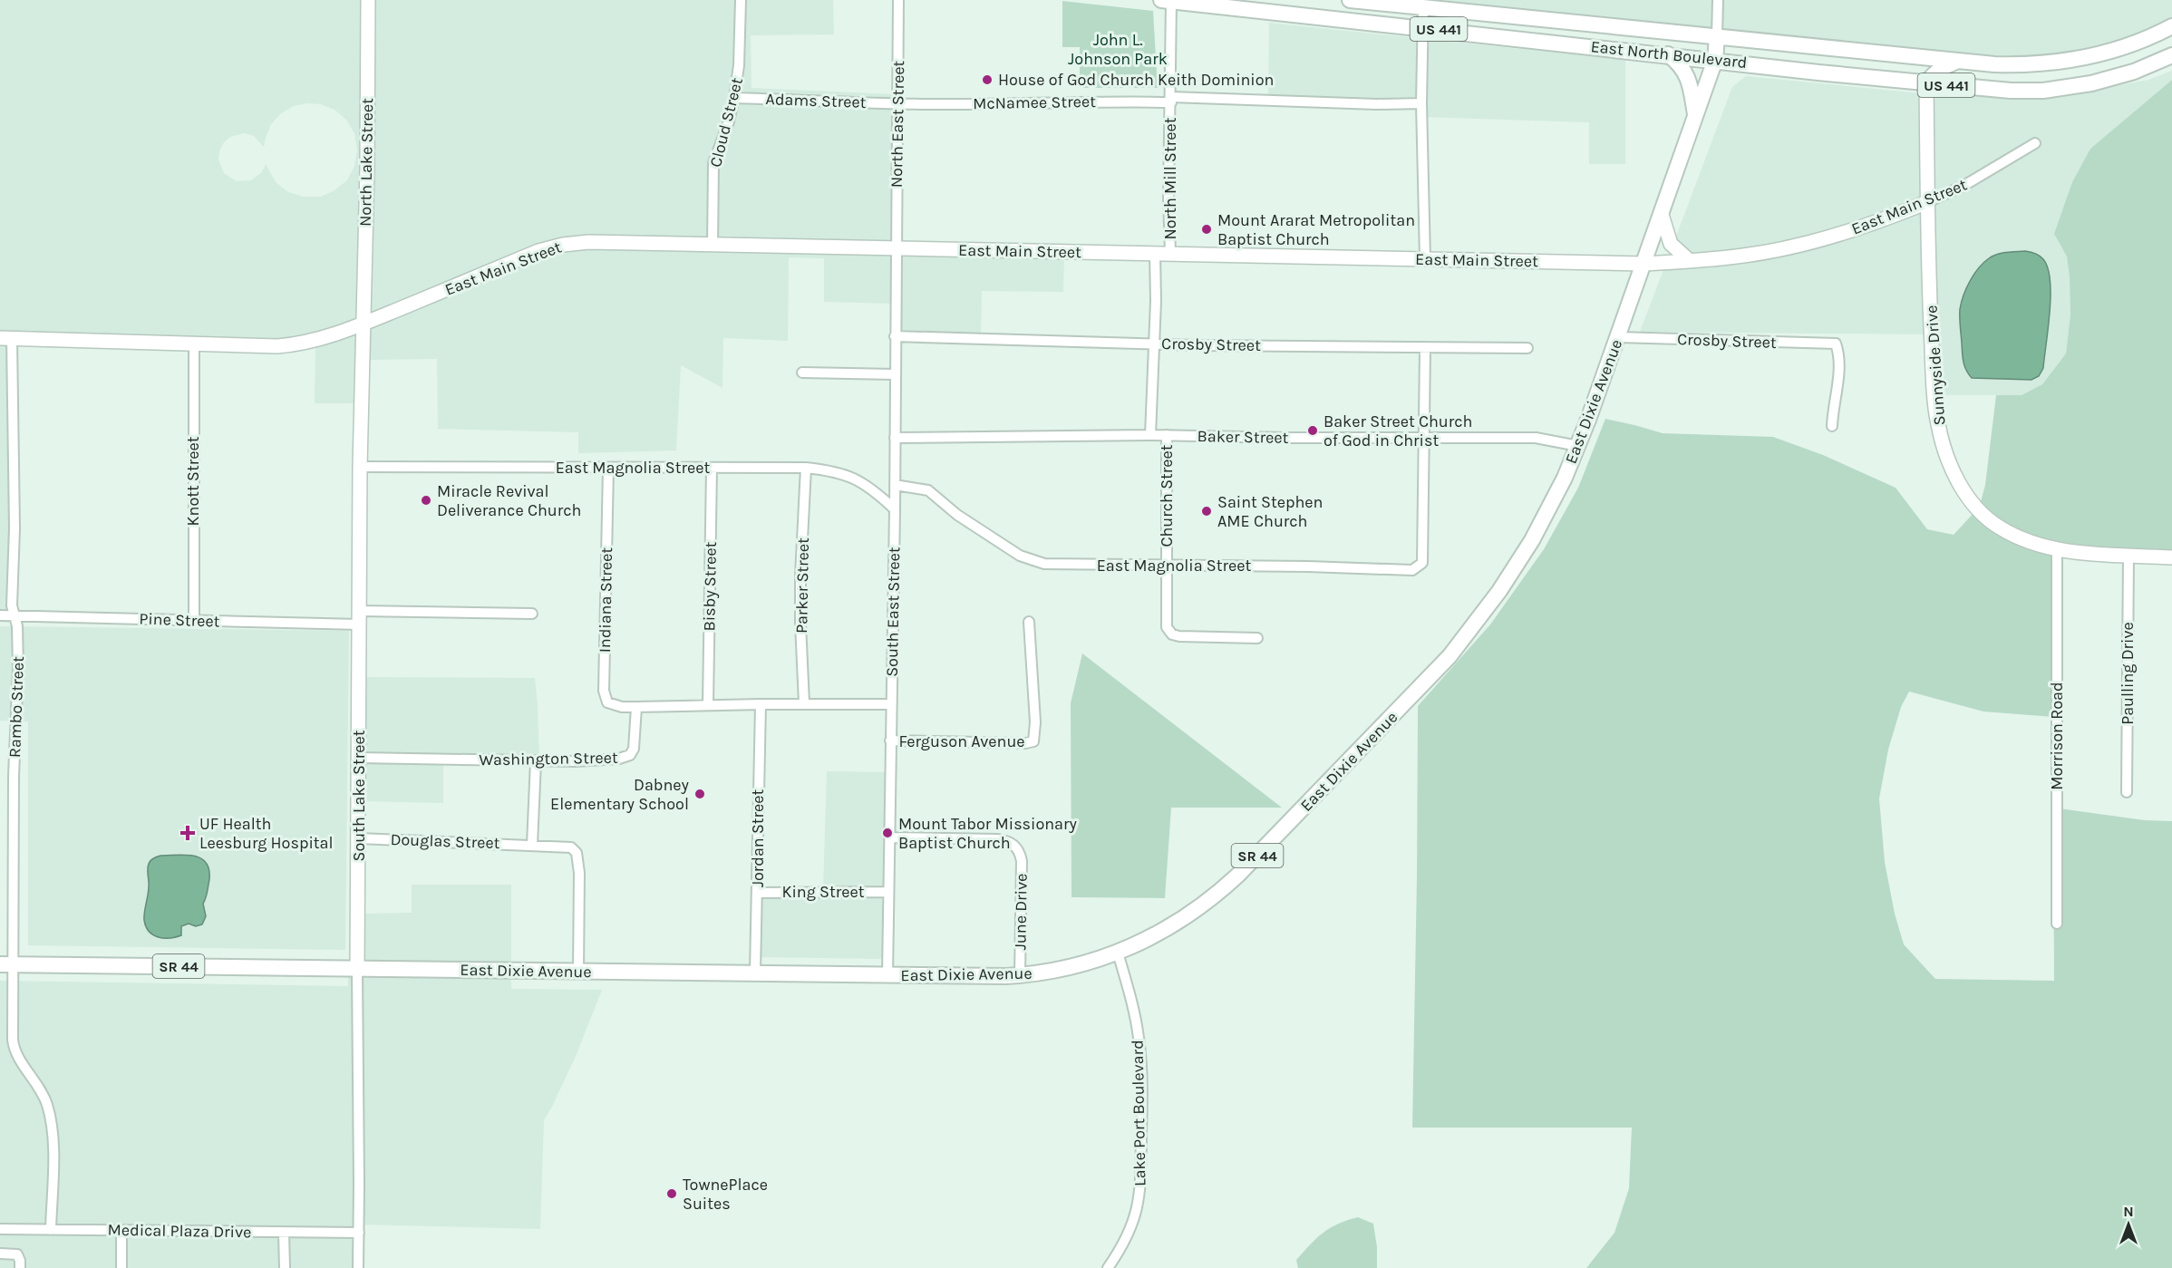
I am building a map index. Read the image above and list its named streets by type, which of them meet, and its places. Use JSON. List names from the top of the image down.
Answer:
{
  "streets": {
    "main road": [
      "US 441",
      "East North Boulevard",
      "East Dixie Avenue",
      "SR 44"
    ],
    "street": [
      "Adams Street",
      "McNamee Street",
      "Cloud Street",
      "North East Street",
      "North Lake Street",
      "North Mill Street",
      "East Main Street",
      "Crosby Street",
      "Sunnyside Drive",
      "Baker Street",
      "East Magnolia Street",
      "Knott Street",
      "Church Street",
      "Parker Street",
      "Bisby Street",
      "Indiana Street",
      "South East Street",
      "Pine Street",
      "Paulling Drive",
      "Rambo Street",
      "Morrison Road",
      "Ferguson Avenue",
      "Washington Street",
      "South Lake Street",
      "Jordan Street",
      "Douglas Street",
      "King Street",
      "June Drive",
      "Lake Port Boulevard",
      "Medical Plaza Drive"
    ]
  },
  "crossings": [
    ["East North Boulevard", "North Mill Street"],
    ["East North Boulevard", "Sunnyside Drive"],
    ["East North Boulevard", "East Dixie Avenue"],
    ["East North Boulevard", "SR 44"],
    ["Adams Street", "McNamee Street"],
    ["Adams Street", "Cloud Street"],
    ["Adams Street", "North East Street"],
    ["McNamee Street", "North East Street"],
    ["McNamee Street", "North Mill Street"],
    ["Cloud Street", "East Main Street"],
    ["North East Street", "East Main Street"],
    ["North East Street", "South East Street"],
    ["North Lake Street", "East Main Street"],
    ["North Lake Street", "South Lake Street"],
    ["North Mill Street", "East Main Street"],
    ["East Main Street", "Sunnyside Drive"],
    ["East Main Street", "East Dixie Avenue"],
    ["East Main Street", "Knott Street"],
    ["East Main Street", "Church Street"],
    ["East Main Street", "South East Street"],
    ["East Main Street", "Rambo Street"],
    ["East Main Street", "South Lake Street"],
    ["Crosby Street", "East Dixie Avenue"],
    ["Crosby Street", "Church Street"],
    ["Crosby Street", "South East Street"],
    ["Sunnyside Drive", "Paulling Drive"],
    ["Sunnyside Drive", "Morrison Road"],
    ["East Dixie Avenue", "Baker Street"],
    ["East Dixie Avenue", "South East Street"],
    ["East Dixie Avenue", "Rambo Street"],
    ["East Dixie Avenue", "South Lake Street"],
    ["East Dixie Avenue", "Jordan Street"],
    ["East Dixie Avenue", "SR 44"],
    ["East Dixie Avenue", "June Drive"],
    ["East Dixie Avenue", "Lake Port Boulevard"],
    ["Baker Street", "East Magnolia Street"],
    ["Baker Street", "Church Street"],
    ["East Magnolia Street", "Church Street"],
    ["East Magnolia Street", "Parker Street"],
    ["East Magnolia Street", "Bisby Street"],
    ["East Magnolia Street", "Indiana Street"],
    ["East Magnolia Street", "South East Street"],
    ["East Magnolia Street", "South Lake Street"],
    ["Knott Street", "Pine Street"],
    ["Indiana Street", "Washington Street"],
    ["South East Street", "Ferguson Avenue"],
    ["South East Street", "King Street"],
    ["South East Street", "June Drive"],
    ["Pine Street", "Rambo Street"],
    ["Pine Street", "South Lake Street"],
    ["Rambo Street", "Medical Plaza Drive"],
    ["Washington Street", "South Lake Street"],
    ["South Lake Street", "Douglas Street"],
    ["South Lake Street", "Medical Plaza Drive"],
    ["Jordan Street", "King Street"]
  ],
  "parks": ["John L. Johnson Park"],
  "places": {
    "other": [
      "House of God Church Keith Dominion",
      "Mount Ararat Metropolitan Baptist Church",
      "Baker Street Church of God in Christ",
      "Miracle Revival Deliverance Church",
      "Saint Stephen AME Church",
      "Dabney Elementary School",
      "Mount Tabor Missionary Baptist Church",
      "TownePlace Suites"
    ],
    "health": ["UF Health Leesburg Hospital"]
  },
  "north": "top"
}
